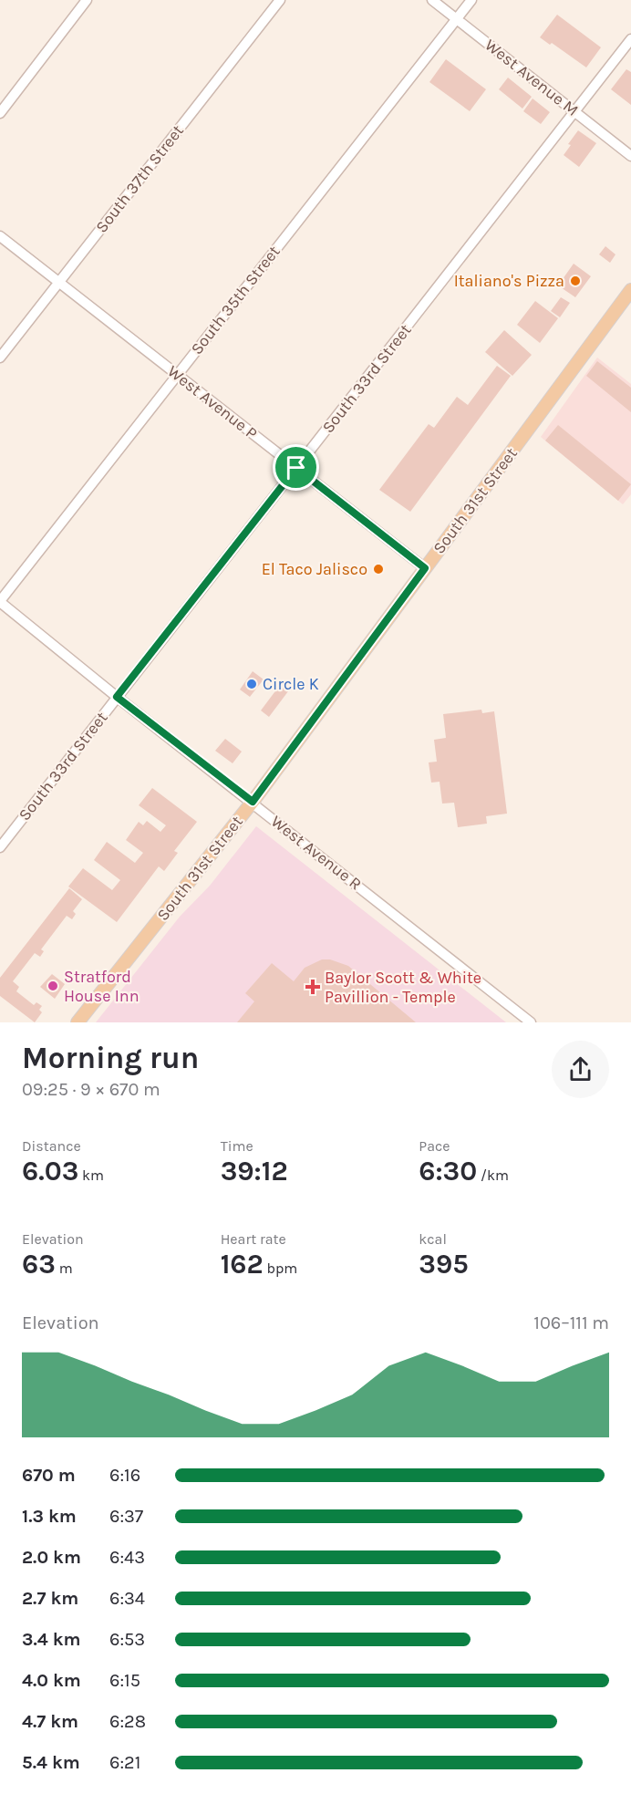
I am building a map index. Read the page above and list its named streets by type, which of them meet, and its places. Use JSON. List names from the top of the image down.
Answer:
{
  "streets": {
    "main road": ["South 31st Street"],
    "street": [
      "West Avenue M",
      "South 37th Street",
      "South 35th Street",
      "South 33rd Street",
      "West Avenue P",
      "West Avenue R"
    ]
  },
  "crossings": [
    ["West Avenue M", "South 35th Street"],
    ["West Avenue M", "South 33rd Street"],
    ["South 37th Street", "West Avenue P"],
    ["South 35th Street", "West Avenue P"],
    ["South 35th Street", "West Avenue R"],
    ["South 33rd Street", "West Avenue P"],
    ["South 33rd Street", "West Avenue R"],
    ["West Avenue P", "South 31st Street"],
    ["South 31st Street", "West Avenue R"]
  ],
  "places": {
    "other": [
      "Italiano's Pizza",
      "El Taco Jalisco",
      "Circle K",
      "Stratford House Inn"
    ],
    "health": ["Baylor Scott & White Pavillion - Temple"]
  },
  "page": {
    "heading": ["Morning run", "09:25 · 9 × 670 m"],
    "stats": [
      ["Distance", "6.03 km"],
      ["Time", "39:12"],
      ["Pace", "6:30 /km"],
      ["Elevation", "63 m"],
      ["Heart rate", "162 bpm"],
      ["kcal", "395"]
    ],
    "chart": ["Elevation", "106–111 m"],
    "list": [
      {
        "name": "670 m",
        "note": "6:16"
      },
      {
        "name": "1.3 km",
        "note": "6:37"
      },
      {
        "name": "2.0 km",
        "note": "6:43"
      },
      {
        "name": "2.7 km",
        "note": "6:34"
      },
      {
        "name": "3.4 km",
        "note": "6:53"
      },
      {
        "name": "4.0 km",
        "note": "6:15"
      },
      {
        "name": "4.7 km",
        "note": "6:28"
      },
      {
        "name": "5.4 km",
        "note": "6:21"
      }
    ]
  }
}
